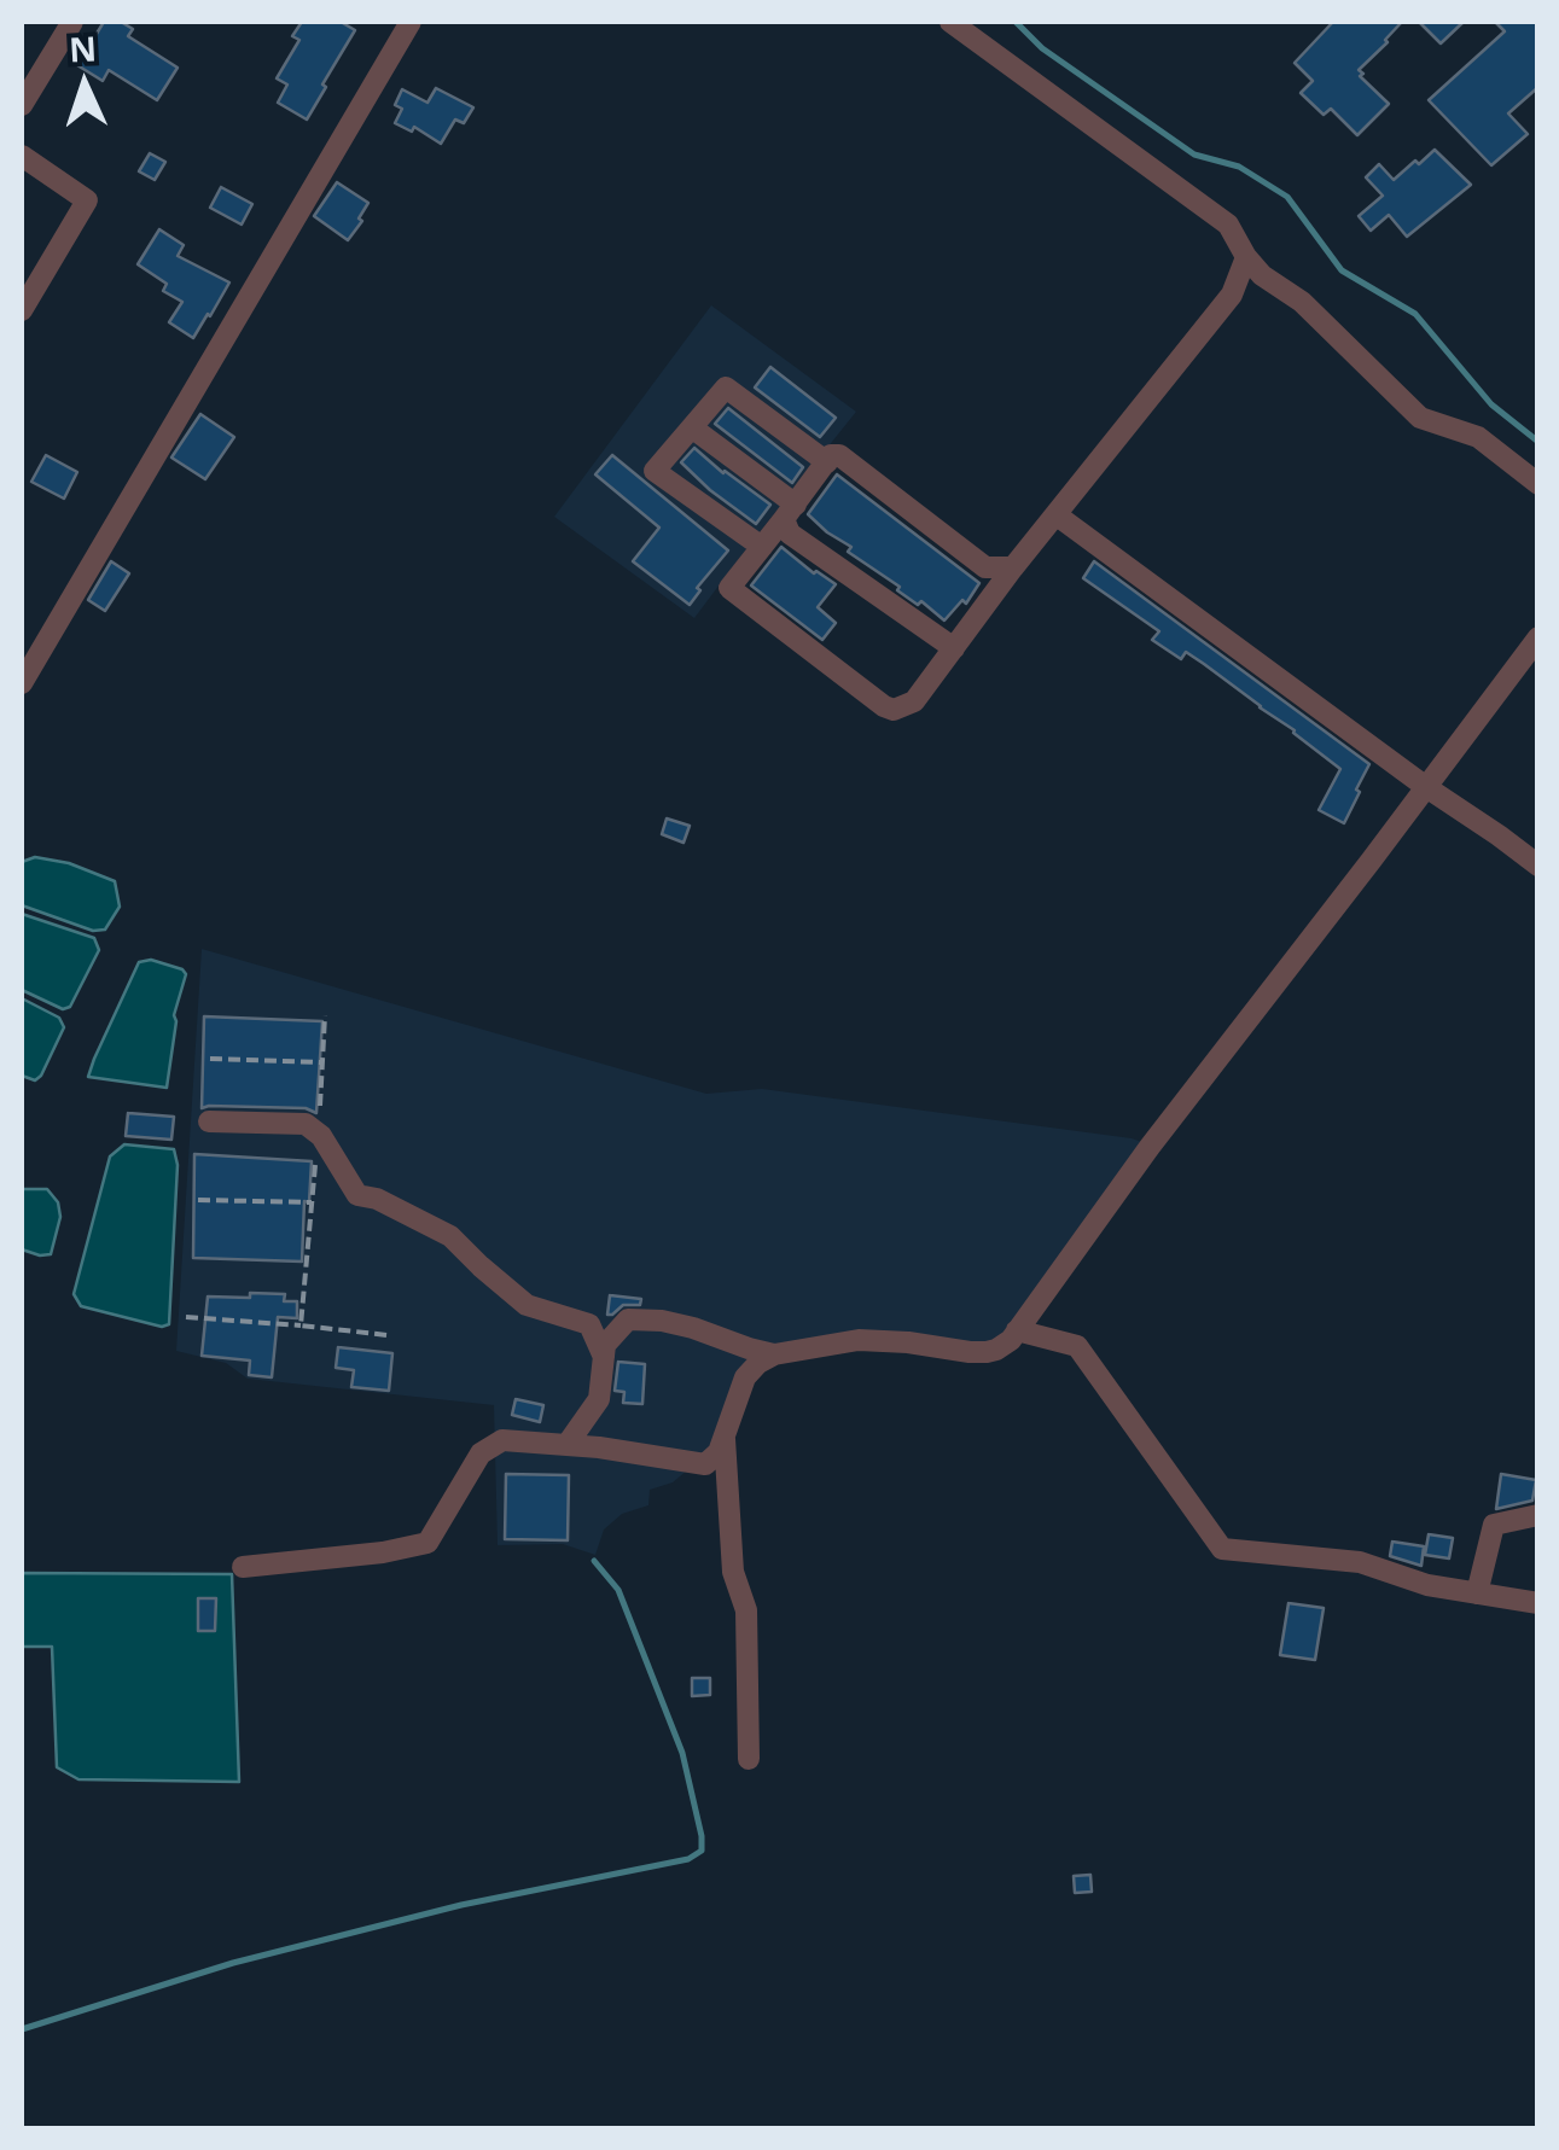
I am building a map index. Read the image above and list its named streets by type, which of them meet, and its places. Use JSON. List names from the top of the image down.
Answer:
{
  "north": "top"
}
